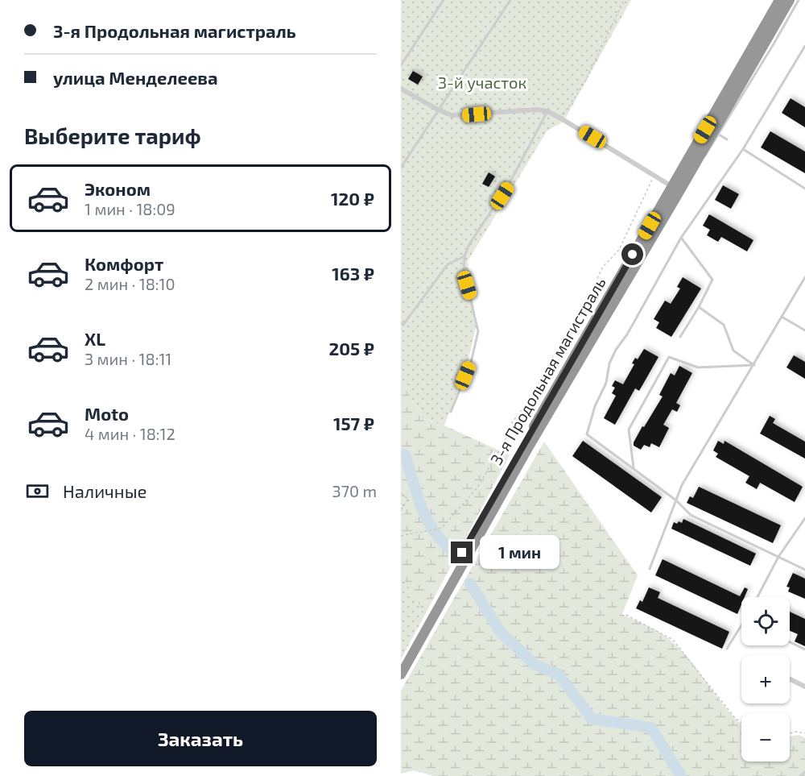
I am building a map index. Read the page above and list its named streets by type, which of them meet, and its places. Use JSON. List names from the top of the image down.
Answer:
{
  "streets": {
    "highway": ["3-я Продольная магистраль"]
  },
  "parks": ["3-й участок"],
  "page": {
    "banner": ["3-я Продольная магистраль", "улица Менделеева"],
    "heading": "Выберите тариф",
    "list": [
      {
        "name": "Эконом",
        "note": "1 мин · 18:09",
        "value": "120 ₽"
      },
      {
        "name": "Комфорт",
        "note": "2 мин · 18:10",
        "value": "163 ₽"
      },
      {
        "name": "XL",
        "note": "3 мин · 18:11",
        "value": "205 ₽"
      },
      {
        "name": "Moto",
        "note": "4 мин · 18:12",
        "value": "157 ₽"
      }
    ],
    "pay": ["Наличные", "370 m"],
    "bubble": "1 мин",
    "map_buttons": ["+", "−"],
    "buttons": "Заказать"
  }
}
